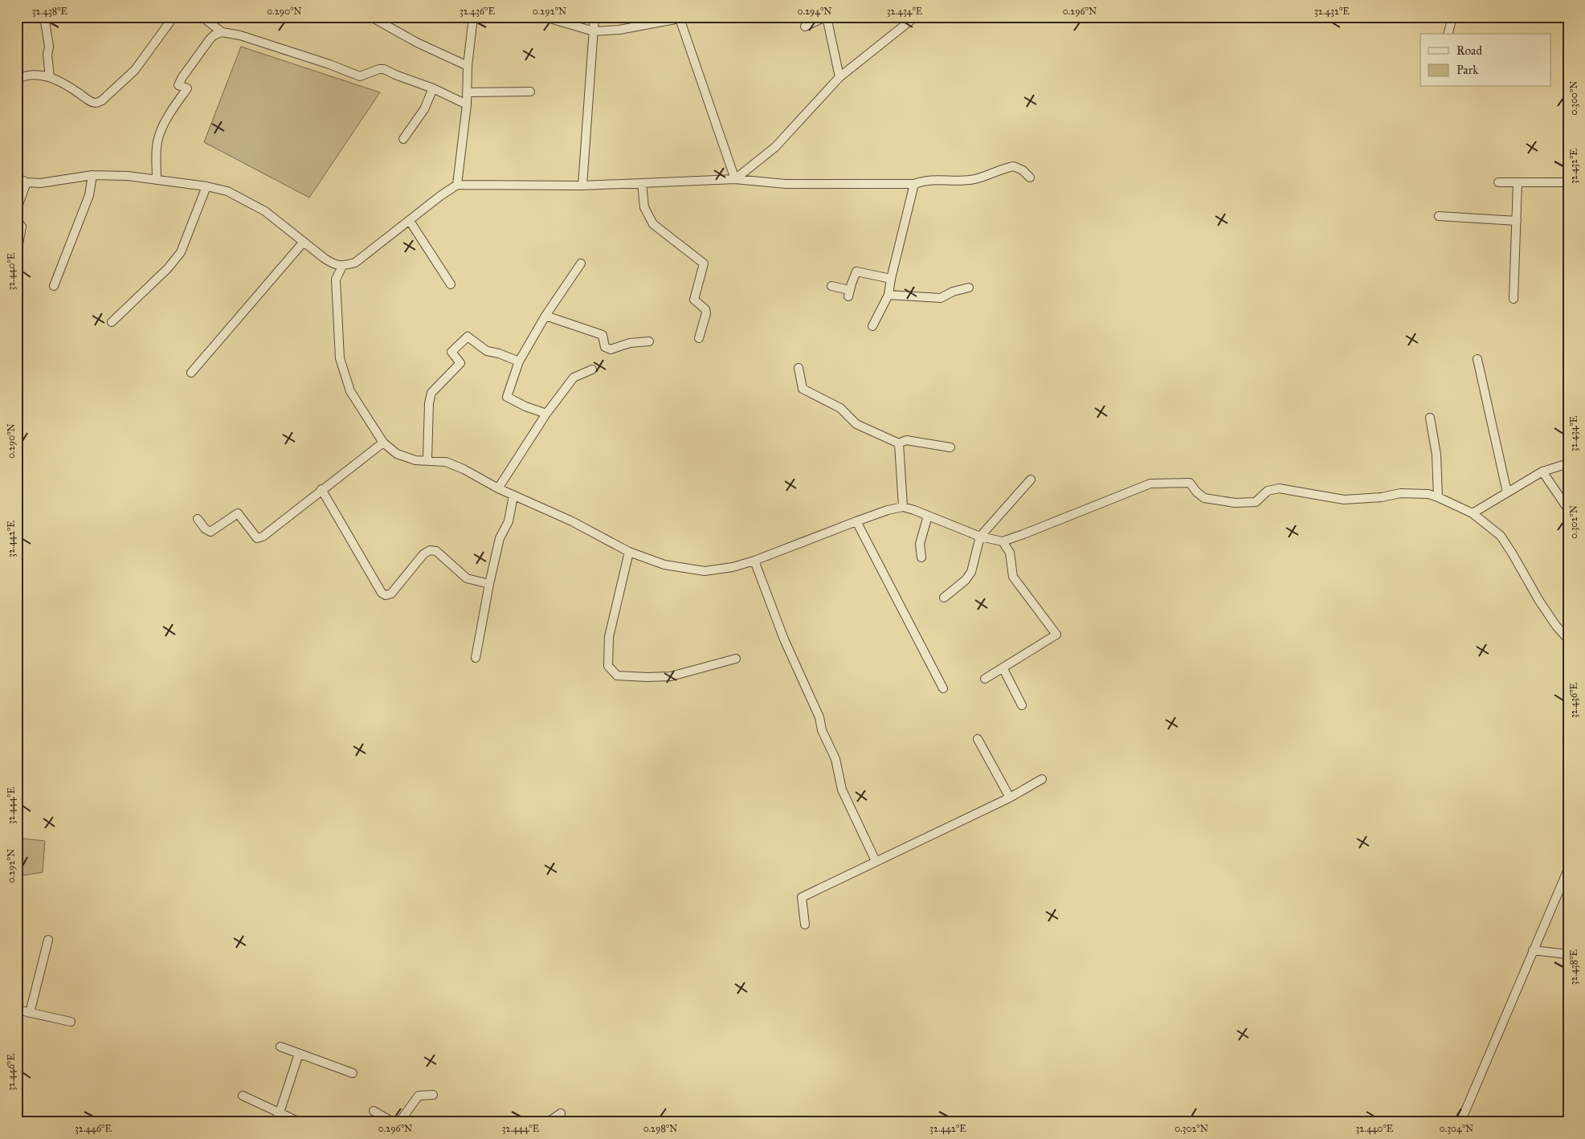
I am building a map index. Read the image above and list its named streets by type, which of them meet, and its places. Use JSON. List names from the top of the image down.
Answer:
{
  "legend": ["Road", "Park"],
  "coordinates": [
    "32.438°E",
    "0.290°N",
    "32.436°E",
    "0.292°N",
    "0.294°N",
    "32.434°E",
    "0.296°N",
    "32.432°E",
    "0.300°N",
    "32.440°E",
    "0.302°N",
    "32.442°E",
    "32.444°E",
    "32.446°E",
    "0.298°N",
    "0.304°N"
  ]
}
